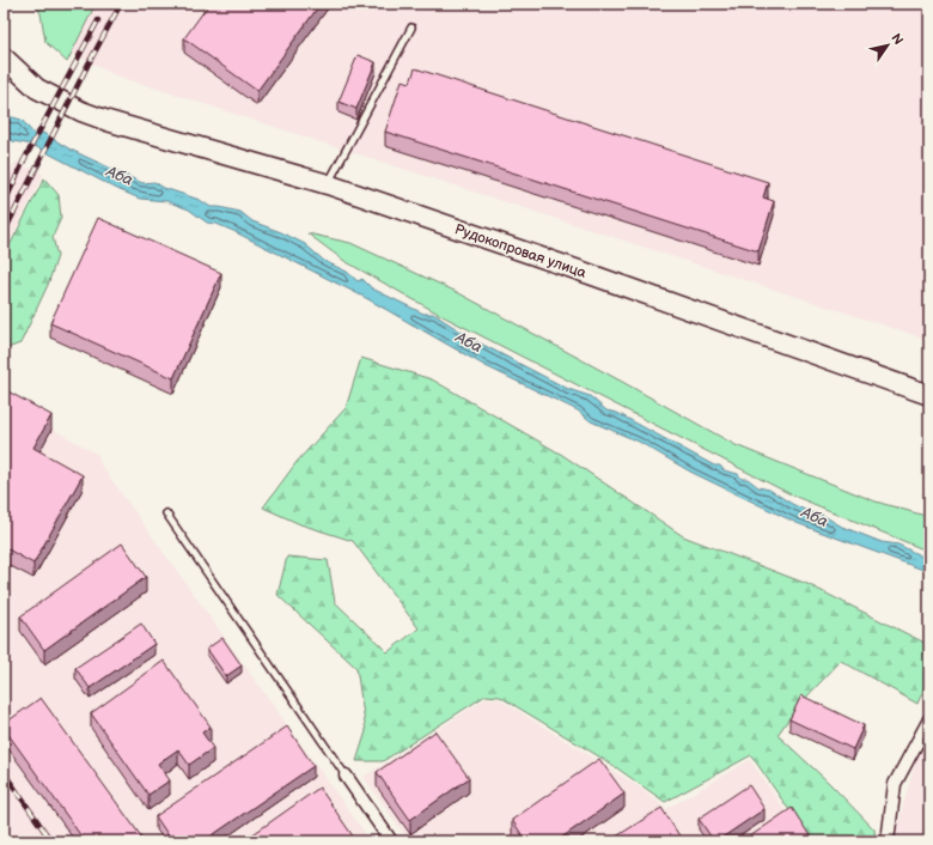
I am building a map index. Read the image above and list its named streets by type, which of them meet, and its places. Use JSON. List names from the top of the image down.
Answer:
{
  "streets": {
    "main road": ["Рудокопровая улица"]
  },
  "water": ["Аба"],
  "north": "top right"
}
